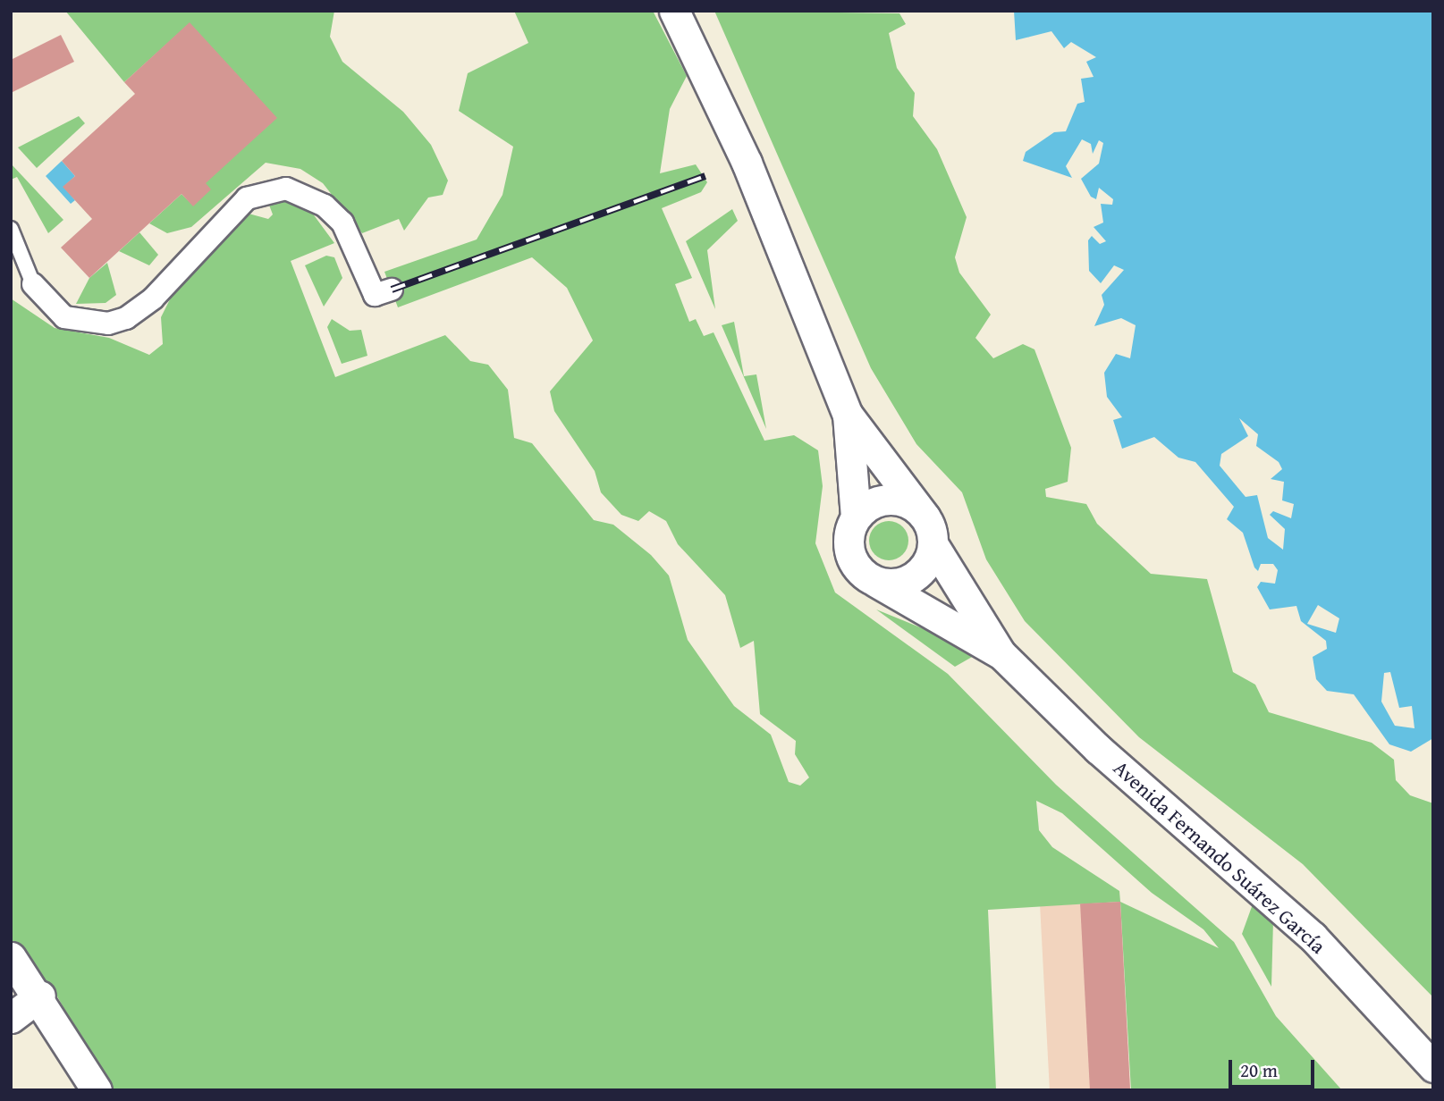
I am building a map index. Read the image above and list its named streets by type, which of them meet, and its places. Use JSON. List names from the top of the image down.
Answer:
{
  "streets": {
    "street": ["Avenida Fernando Suárez García"]
  },
  "scale_bar": "20 m"
}
